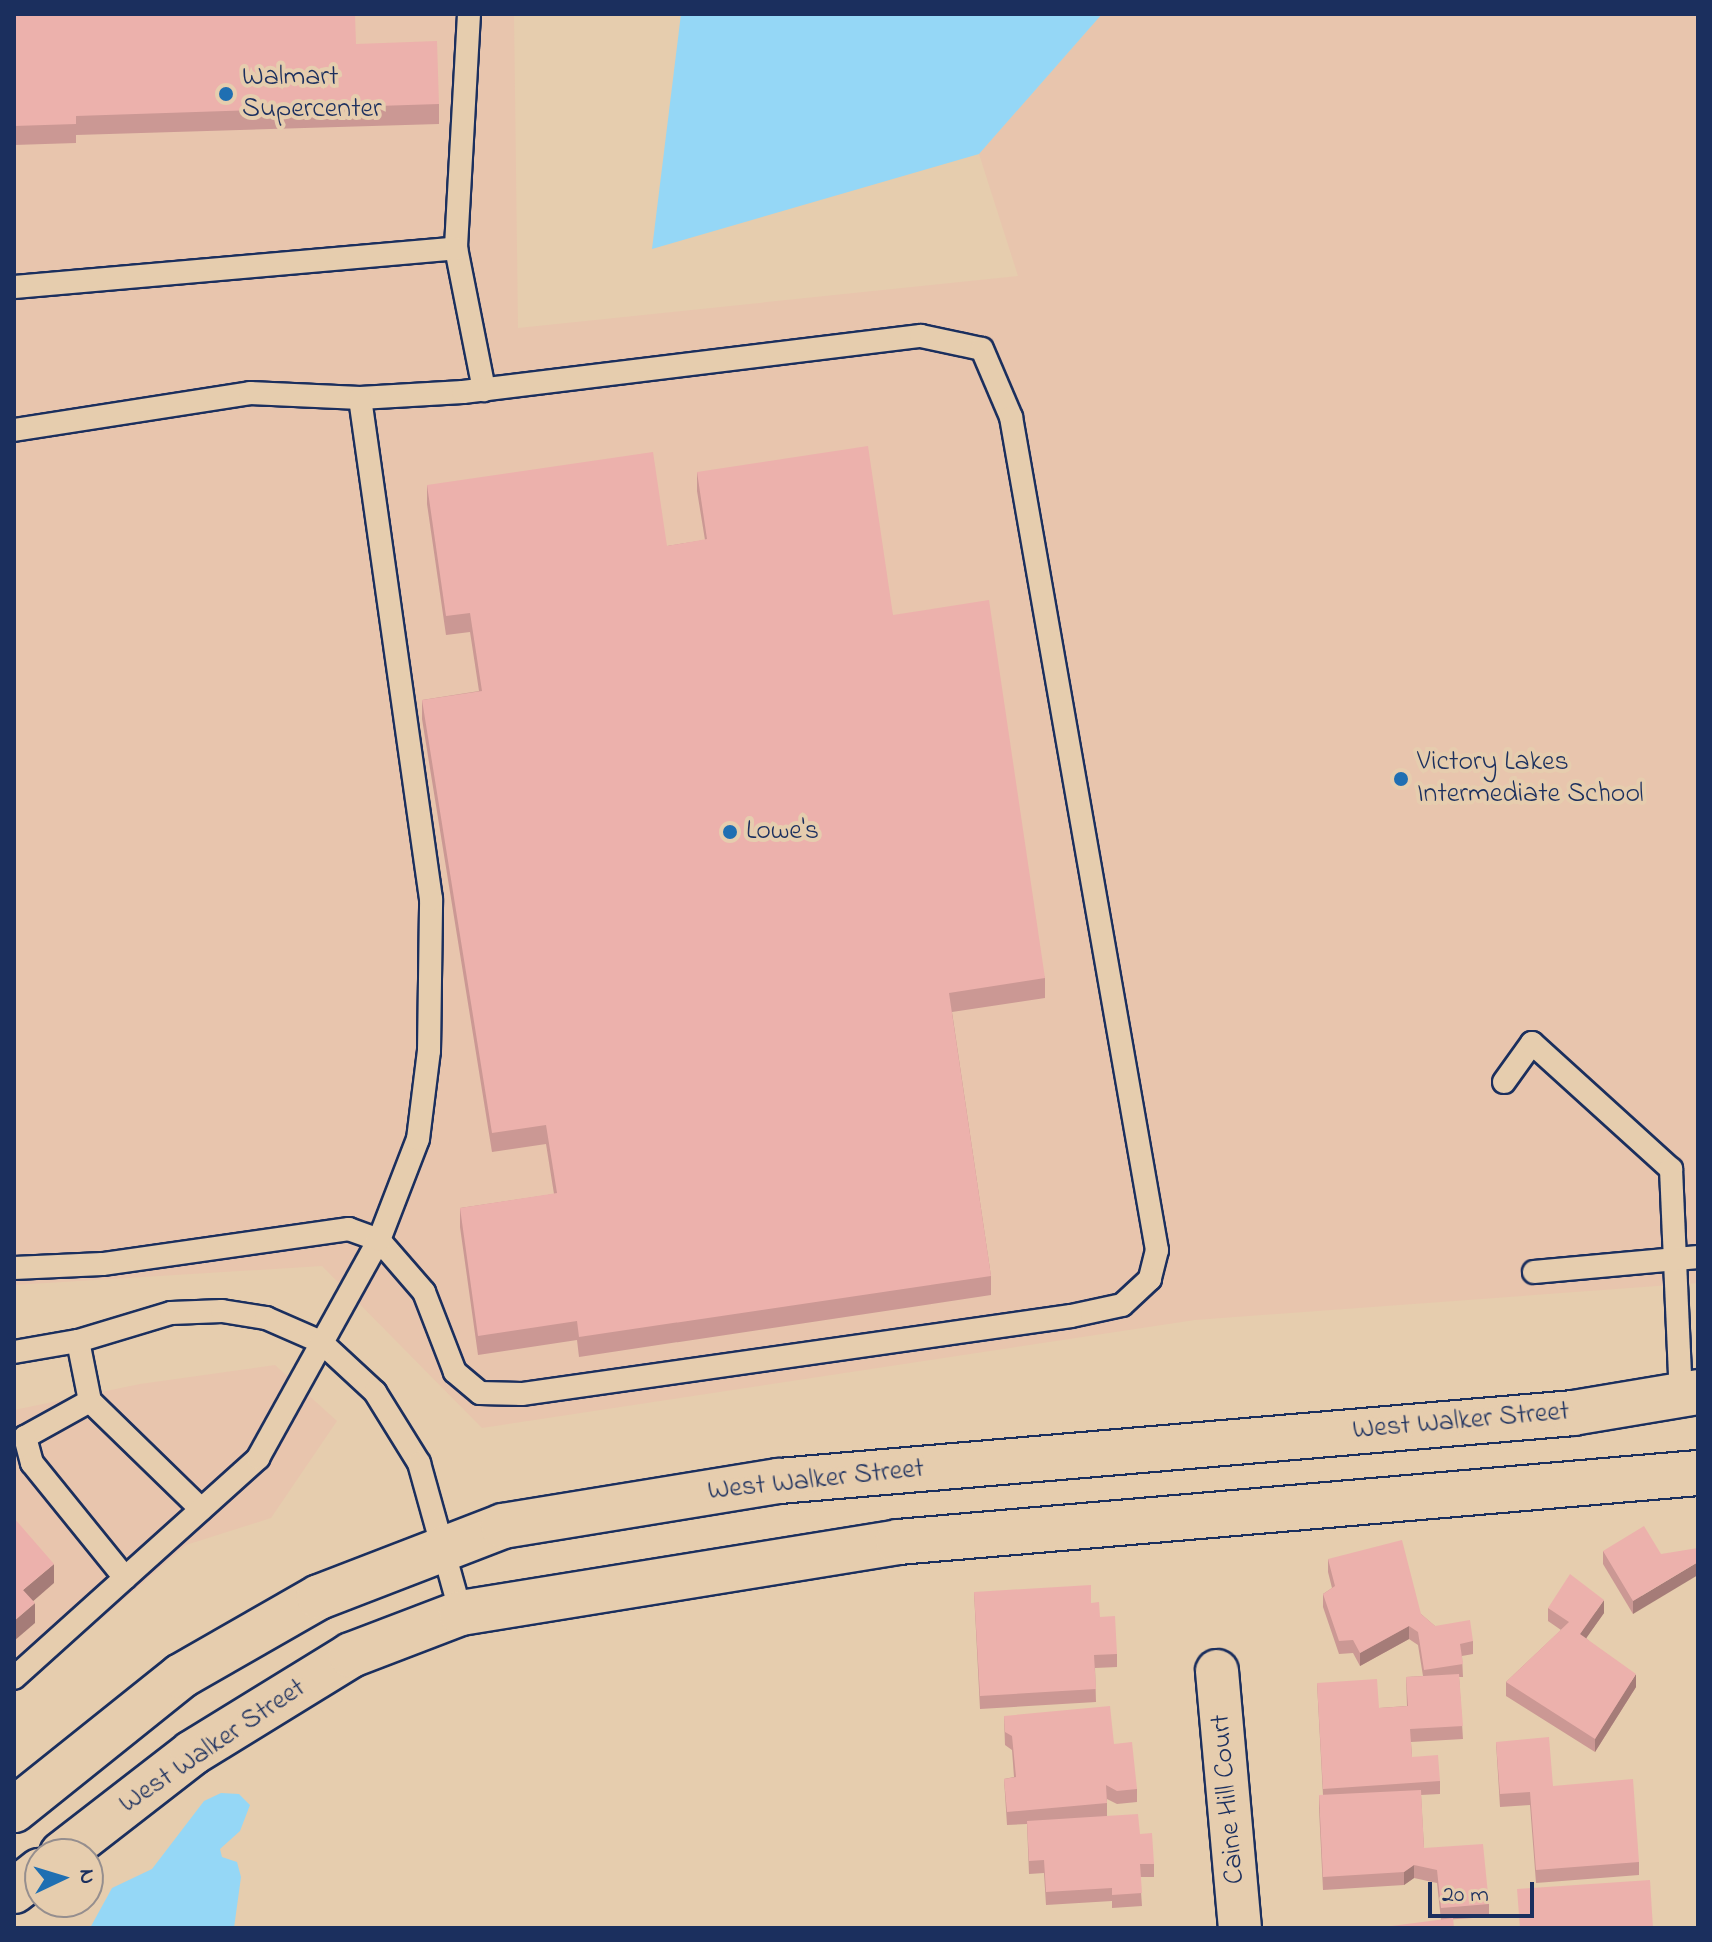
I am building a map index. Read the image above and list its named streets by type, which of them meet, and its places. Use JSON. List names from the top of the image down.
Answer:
{
  "streets": {
    "street": ["West Walker Street", "Caine Hill Court"]
  },
  "places": ["Walmart Supercenter", "Victory Lakes Intermediate School", "Lowe's"],
  "scale_bar": "20 m",
  "north": "right"
}
